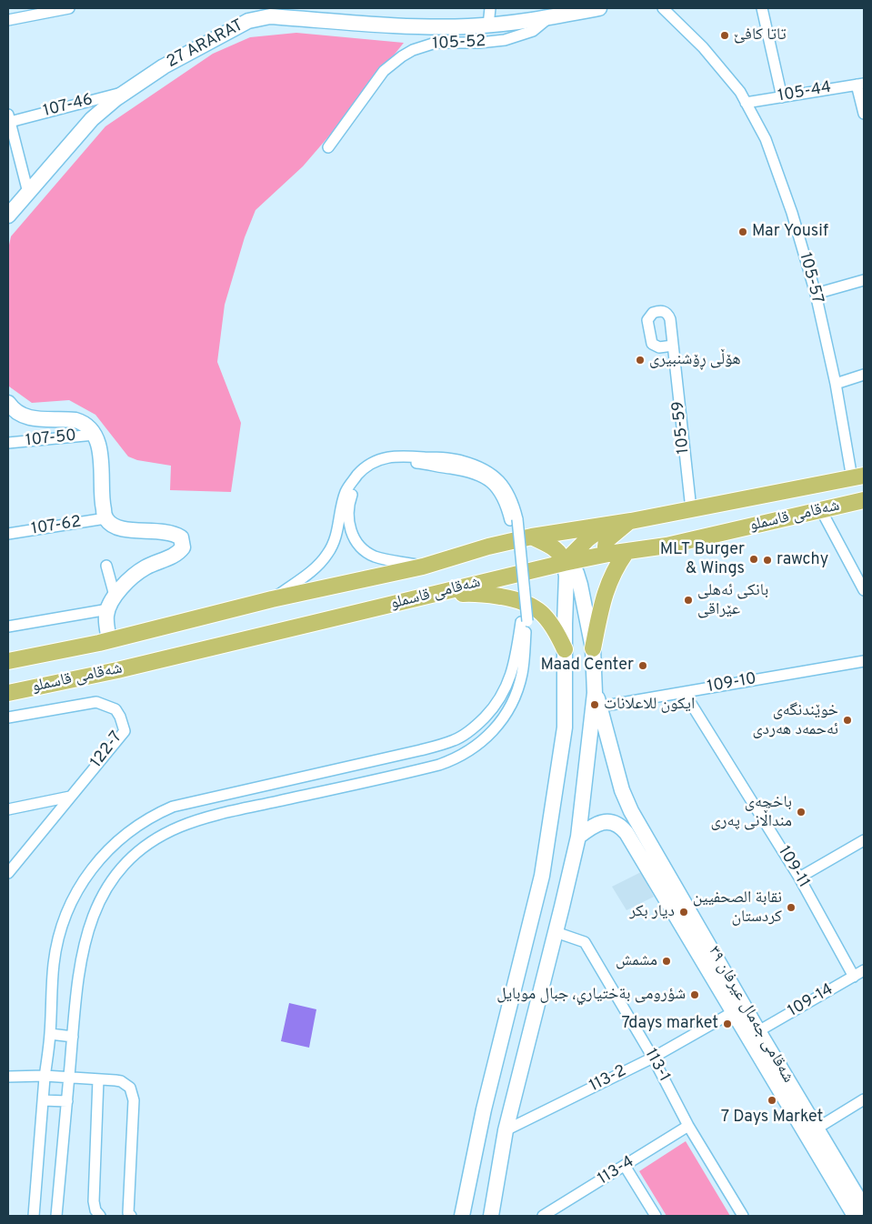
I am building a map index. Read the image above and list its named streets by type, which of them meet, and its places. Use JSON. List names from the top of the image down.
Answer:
{
  "streets": {
    "main road": ["27 ARARAT", "شەقامی قاسملو", "شەقامی جەمال عیرفان ٣٩"],
    "street": [
      "105-52",
      "105-44",
      "107-46",
      "105-57",
      "105-59",
      "107-50",
      "107-62",
      "109-10",
      "122-7",
      "109-11",
      "109-14",
      "113-1",
      "113-2",
      "113-4"
    ]
  },
  "crossings": [
    ["105-52", "27 ARARAT"],
    ["27 ARARAT", "107-46"],
    ["105-44", "105-57"],
    ["105-57", "شەقامی قاسملو"],
    ["105-59", "شەقامی قاسملو"],
    ["109-10", "109-11"],
    ["109-10", "شەقامی جەمال عیرفان ٣٩"],
    ["109-11", "109-14"],
    ["109-14", "شەقامی جەمال عیرفان ٣٩"],
    ["شەقامی جەمال عیرفان ٣٩", "113-2"],
    ["113-1", "113-2"],
    ["113-1", "113-4"]
  ],
  "places": [
    "تاتا كافێ",
    "Mar Yousif",
    "هۆڵی ڕۆشنبیری",
    "MLT Burger & Wings",
    "rawchy",
    "بانکی ئەهلی عێراقی",
    "Maad Center",
    "ايكون للاعلانات",
    "خوێندنگەی ئەحمەد هەردی",
    "باخچەی منداڵانی پەری",
    "نقابة الصحفیین کردستان",
    "ديار بكر",
    "مشمش",
    "شؤرومى بةختياري، جبال موبايل",
    "7days market",
    "7 Days Market"
  ]
}
